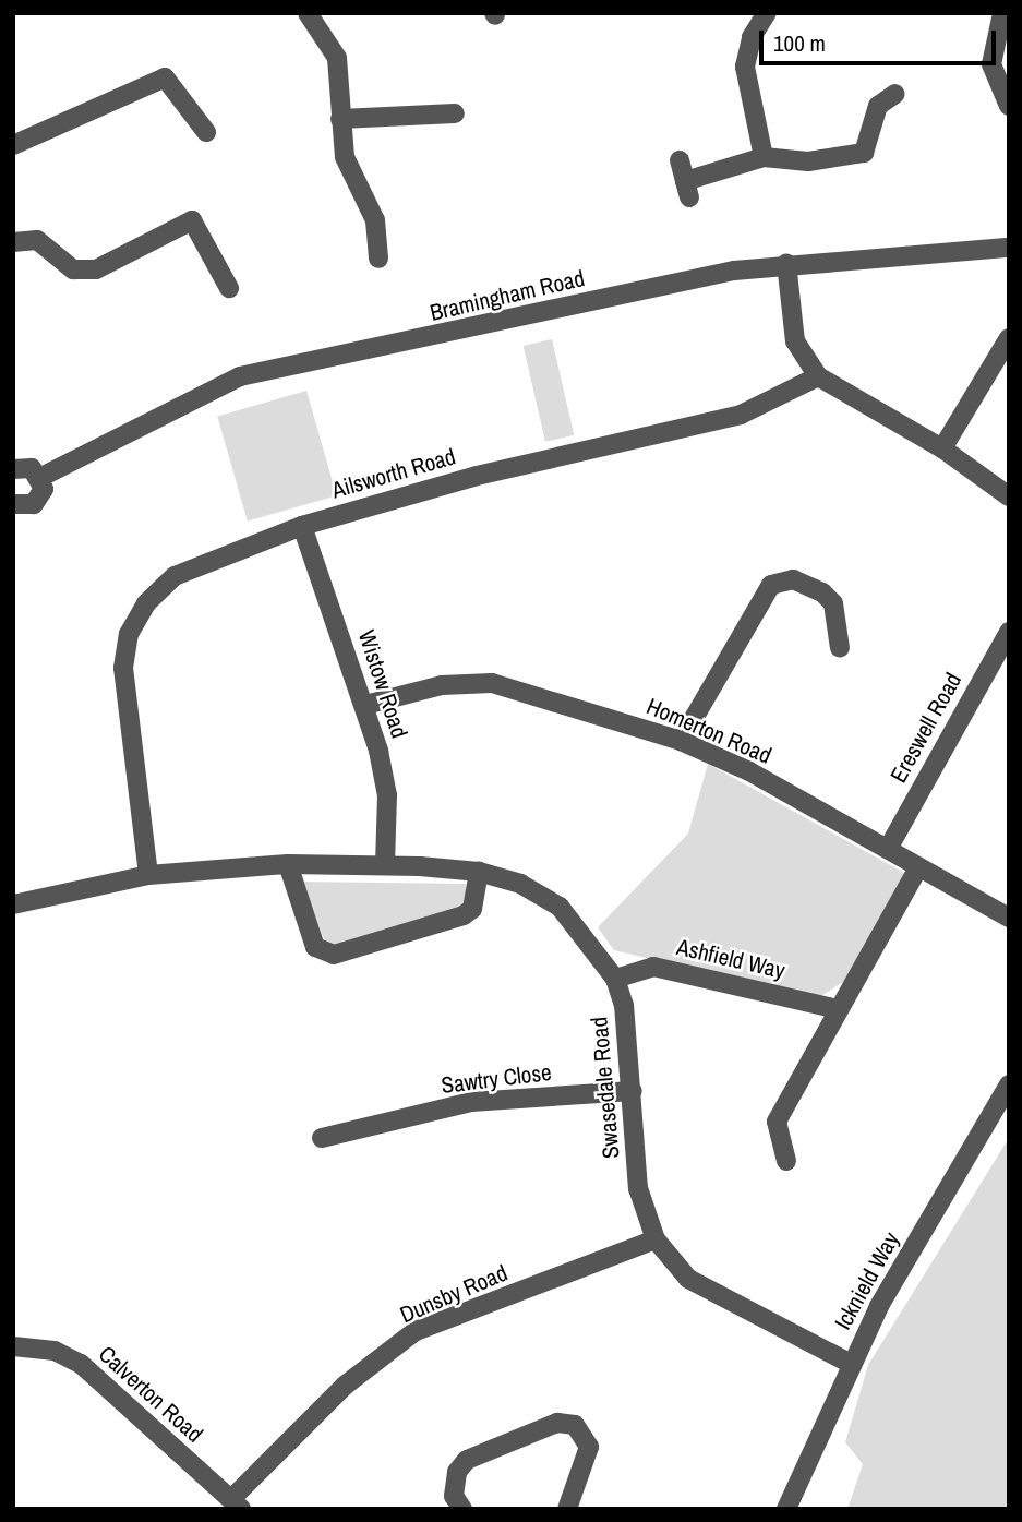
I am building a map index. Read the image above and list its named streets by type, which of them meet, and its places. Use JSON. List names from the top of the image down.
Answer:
{
  "streets": {
    "street": [
      "Bramingham Road",
      "Ailsworth Road",
      "Wistow Road",
      "Ereswell Road",
      "Homerton Road",
      "Ashfield Way",
      "Sawtry Close",
      "Swasedale Road",
      "Icknield Way",
      "Dunsby Road",
      "Calverton Road"
    ]
  },
  "crossings": [
    ["Ailsworth Road", "Wistow Road"],
    ["Ailsworth Road", "Swasedale Road"],
    ["Wistow Road", "Homerton Road"],
    ["Wistow Road", "Swasedale Road"],
    ["Ereswell Road", "Homerton Road"],
    ["Ashfield Way", "Swasedale Road"],
    ["Sawtry Close", "Swasedale Road"],
    ["Swasedale Road", "Icknield Way"],
    ["Swasedale Road", "Dunsby Road"],
    ["Dunsby Road", "Calverton Road"]
  ],
  "scale_bar": "100 m"
}
